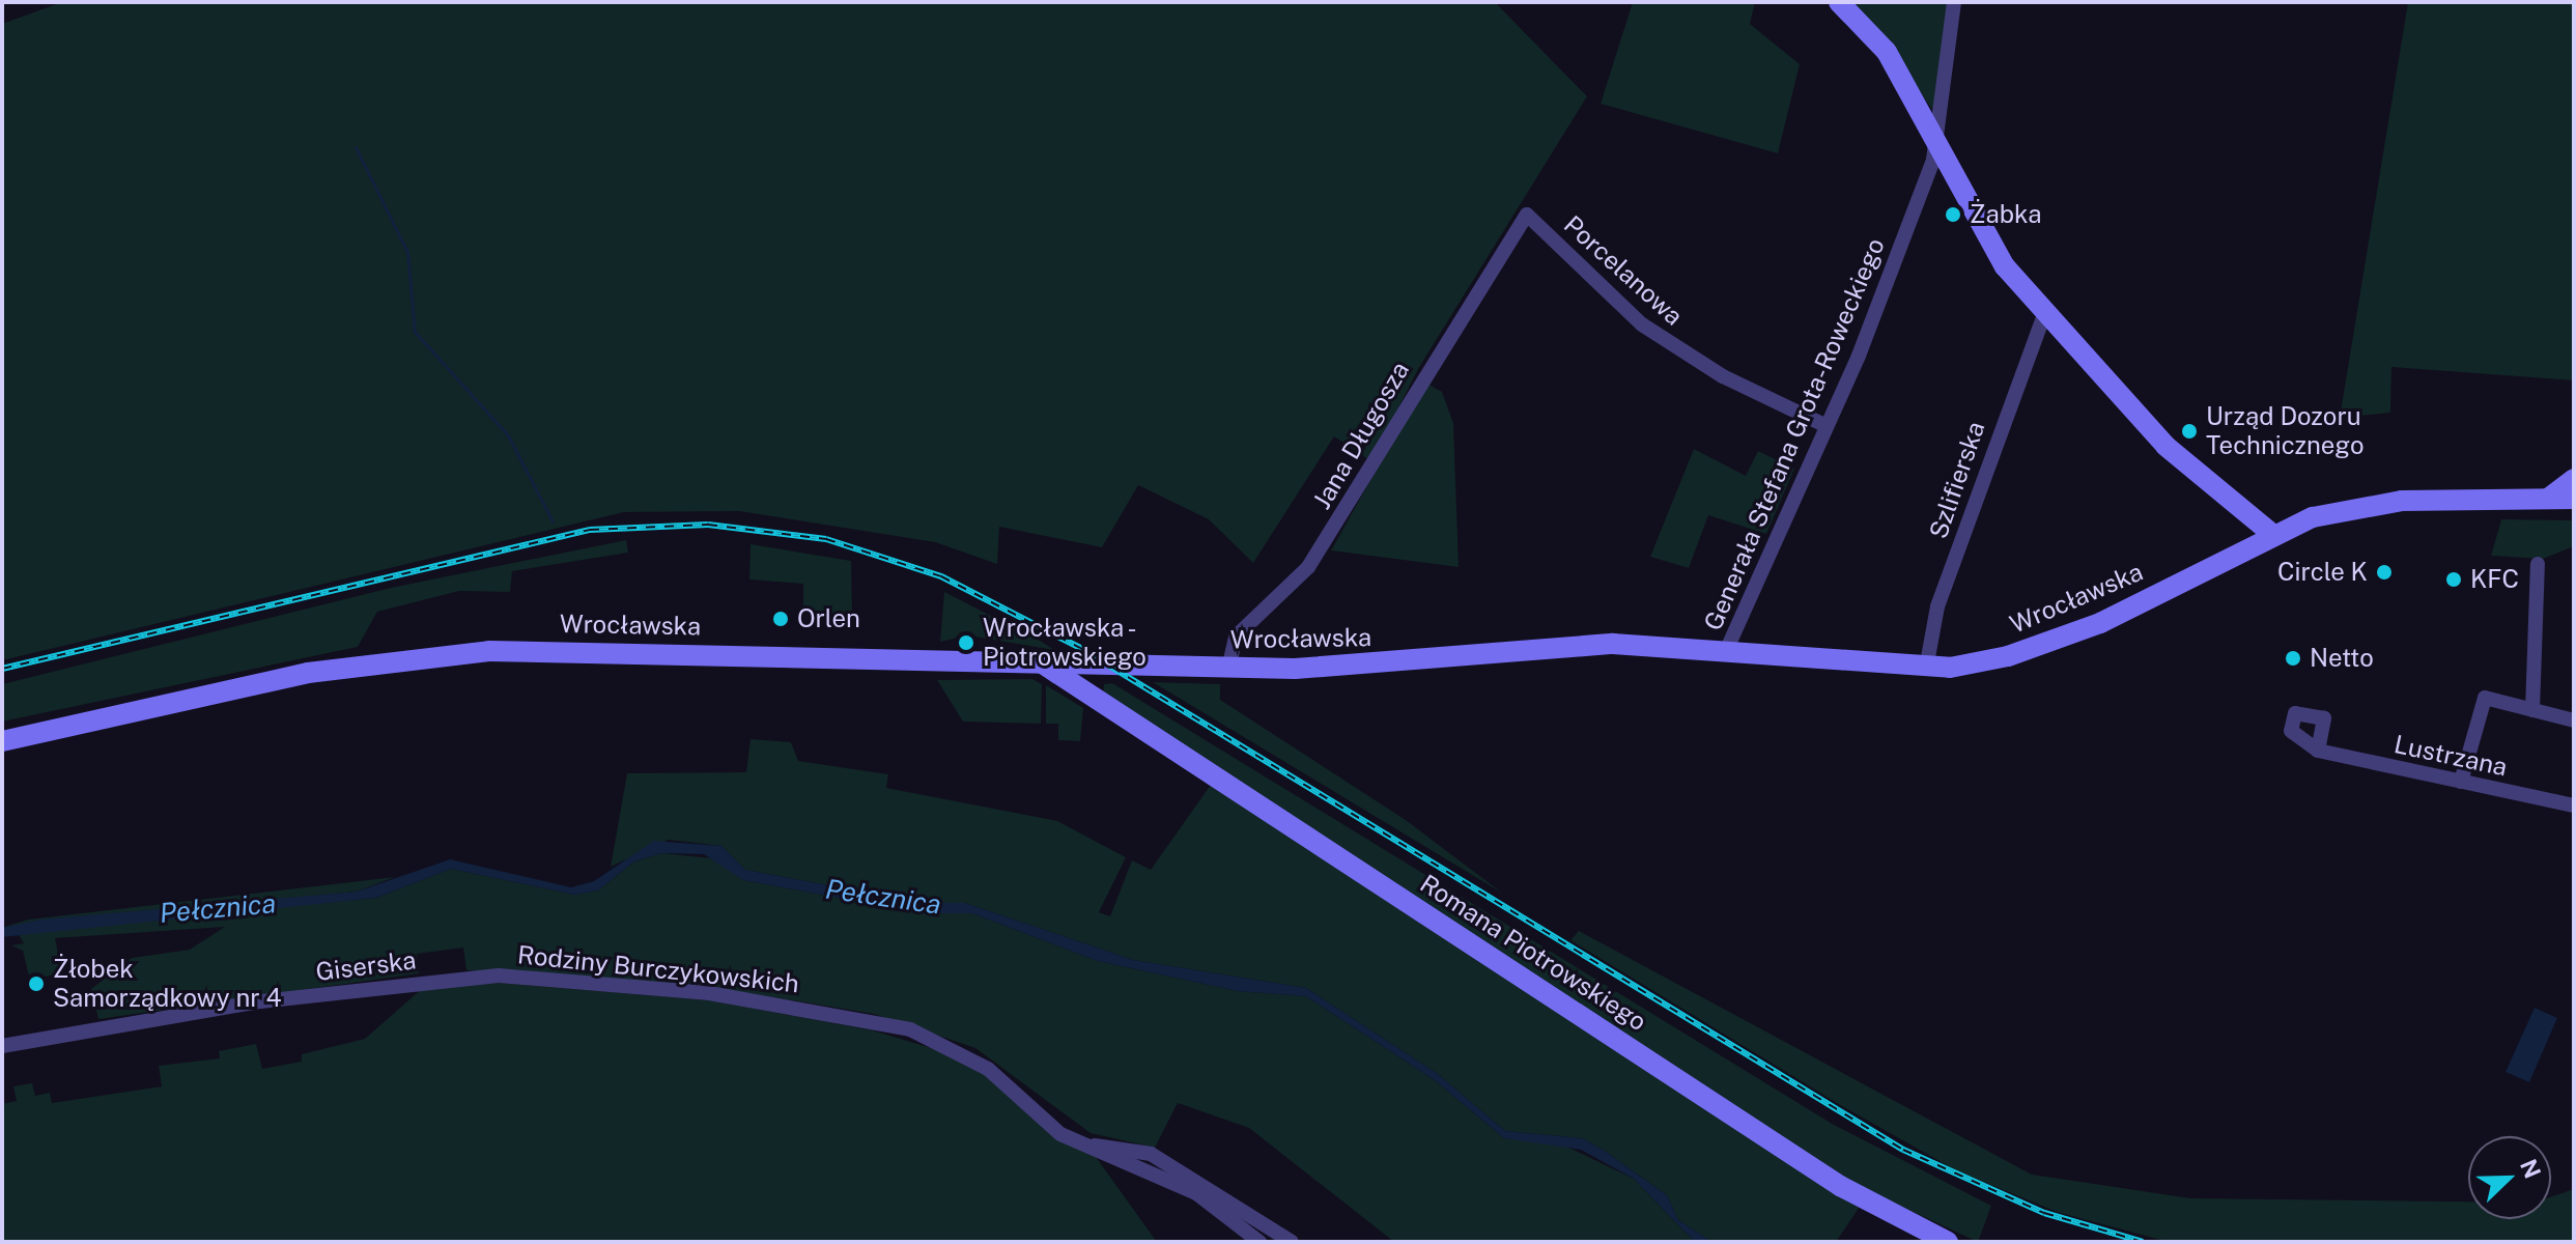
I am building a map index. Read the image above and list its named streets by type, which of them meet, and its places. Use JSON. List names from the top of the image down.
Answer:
{
  "streets": {
    "main road": ["Wrocławska", "Romana Piotrowskiego"],
    "street": [
      "Porcelanowa",
      "Generała Stefana Grota-Roweckiego",
      "Jana Długosza",
      "Szlifierska",
      "Lustrzana",
      "Giserska",
      "Rodziny Burczykowskich"
    ]
  },
  "crossings": [
    ["Porcelanowa", "Generała Stefana Grota-Roweckiego"],
    ["Porcelanowa", "Jana Długosza"],
    ["Generała Stefana Grota-Roweckiego", "Wrocławska"],
    ["Jana Długosza", "Wrocławska"],
    ["Szlifierska", "Wrocławska"],
    ["Wrocławska", "Romana Piotrowskiego"],
    ["Giserska", "Rodziny Burczykowskich"]
  ],
  "water": ["Pełcznica"],
  "places": [
    "Żabka",
    "Urząd Dozoru Technicznego",
    "Circle K",
    "KFC",
    "Orlen",
    "Wrocławska - Piotrowskiego",
    "Netto",
    "Żłobek Samorządkowy nr 4"
  ],
  "north": "top right"
}
